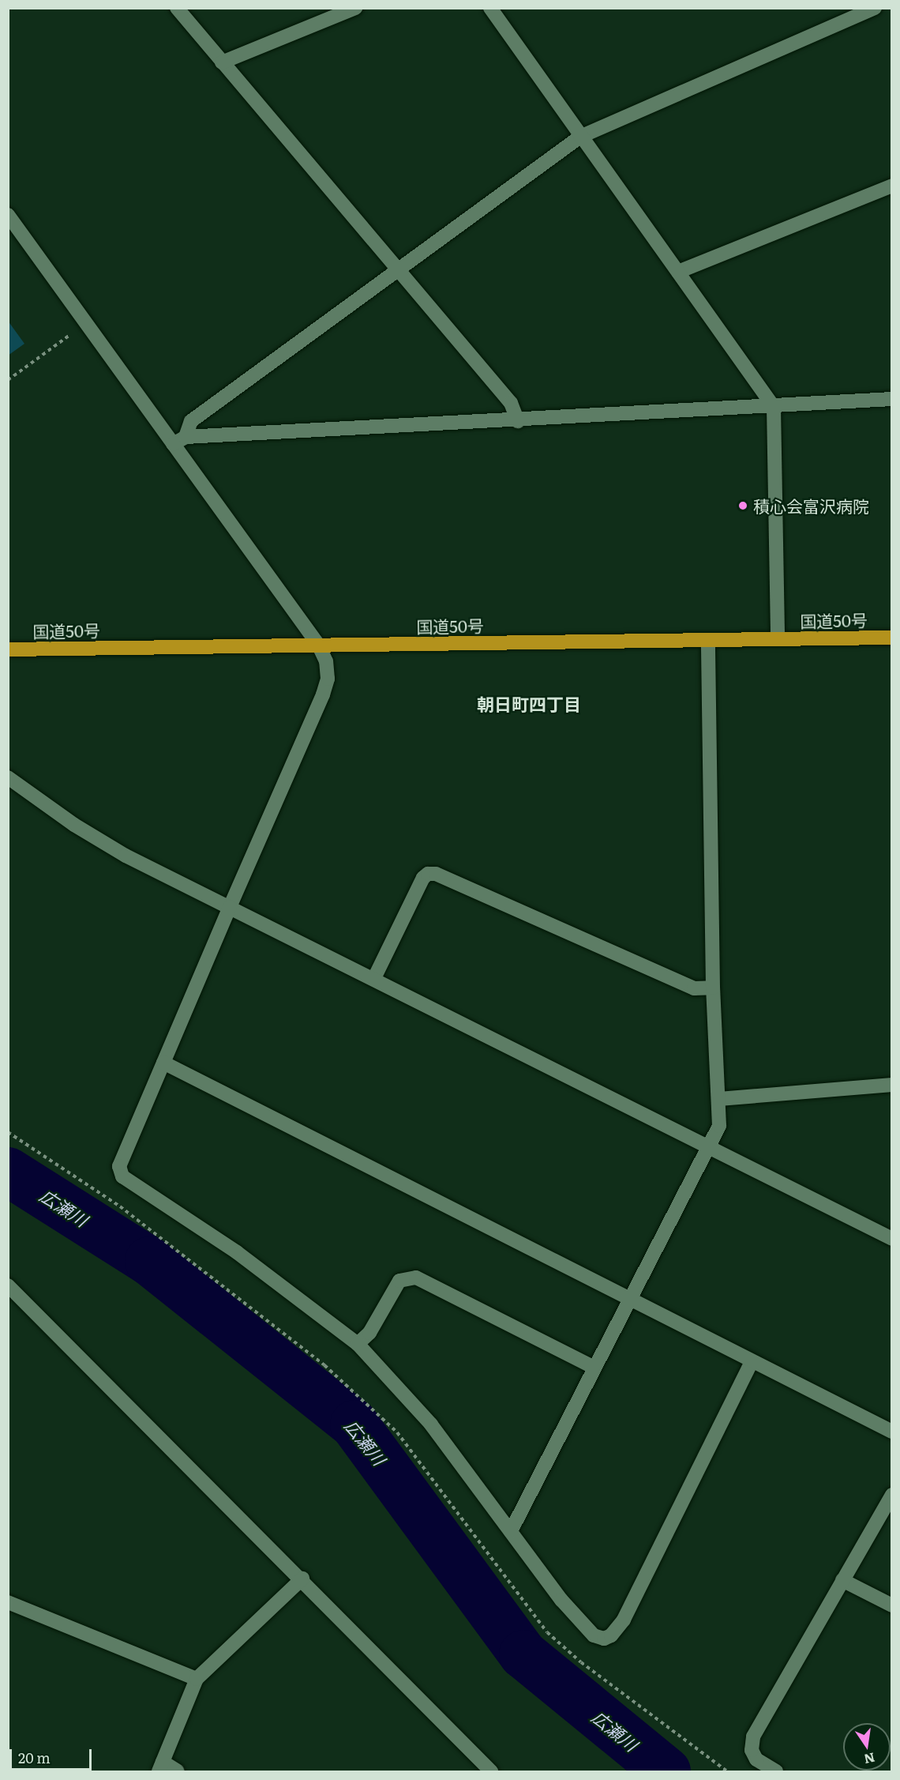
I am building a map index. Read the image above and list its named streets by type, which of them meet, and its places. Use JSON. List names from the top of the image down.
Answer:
{
  "streets": {
    "highway": ["国道50号"]
  },
  "districts": ["朝日町四丁目"],
  "water": ["広瀬川"],
  "places": ["積心会富沢病院"],
  "scale_bar": "20 m",
  "north": "bottom"
}
